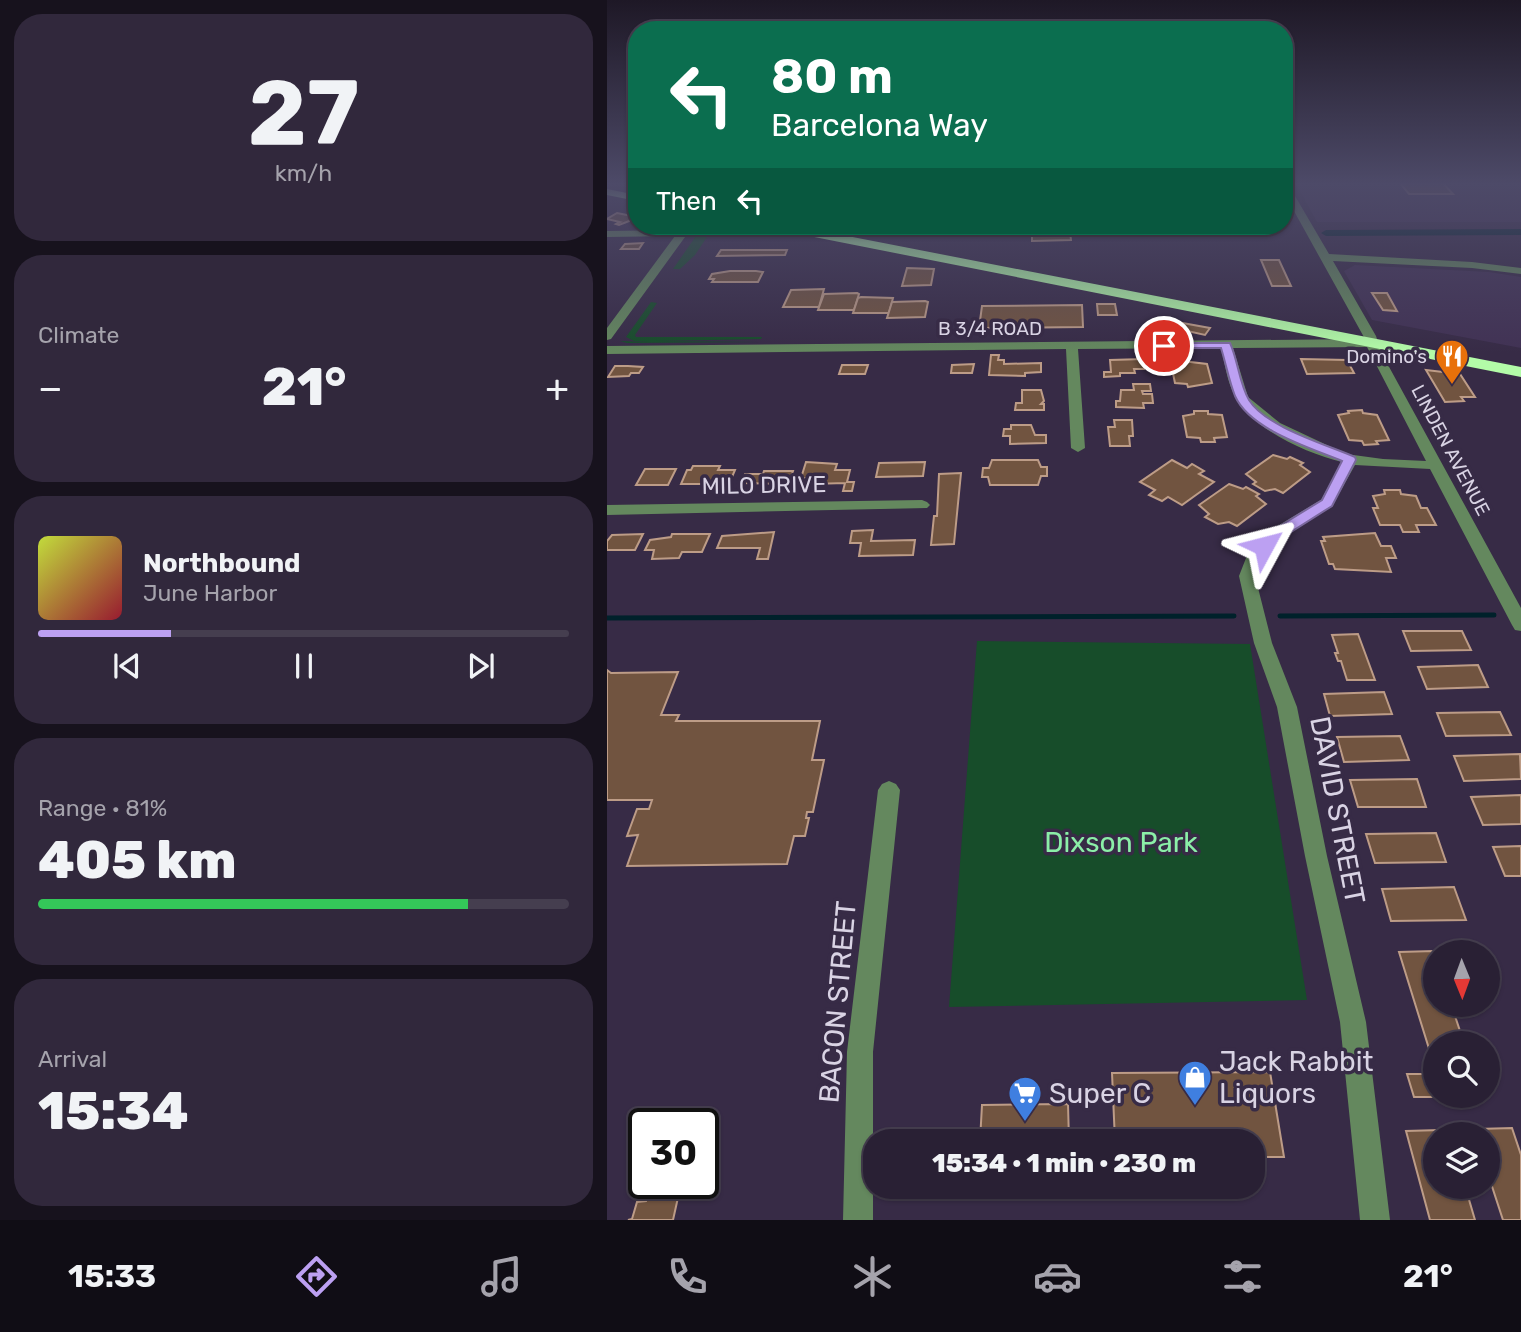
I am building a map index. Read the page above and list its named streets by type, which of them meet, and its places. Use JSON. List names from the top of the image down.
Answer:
{
  "streets": {
    "street": [
      "B 3/4 ROAD",
      "LINDEN AVENUE",
      "MILO DRIVE",
      "DAVID STREET",
      "BACON STREET"
    ]
  },
  "crossings": [
    ["B 3/4 ROAD", "LINDEN AVENUE"]
  ],
  "parks": ["Dixson Park"],
  "places": {
    "restaurant": ["Domino's"],
    "shop": ["Jack Rabbit Liquors"],
    "supermarket": ["Super C"]
  },
  "north": "bottom",
  "page": {
    "tile": [
      ["27", "km/h"],
      "Climate",
      ["Range · 81%", "405 km"],
      ["Arrival", "15:34"]
    ],
    "turn": ["80 m", "Barcelona Way"],
    "then": "Then",
    "heat": ["−", "21°", "+"],
    "song": ["Northbound", "June Harbor"],
    "limit": "30",
    "trip": "15:34 · 1 min · 230 m",
    "tabs": ["15:33", "21°"]
  }
}
